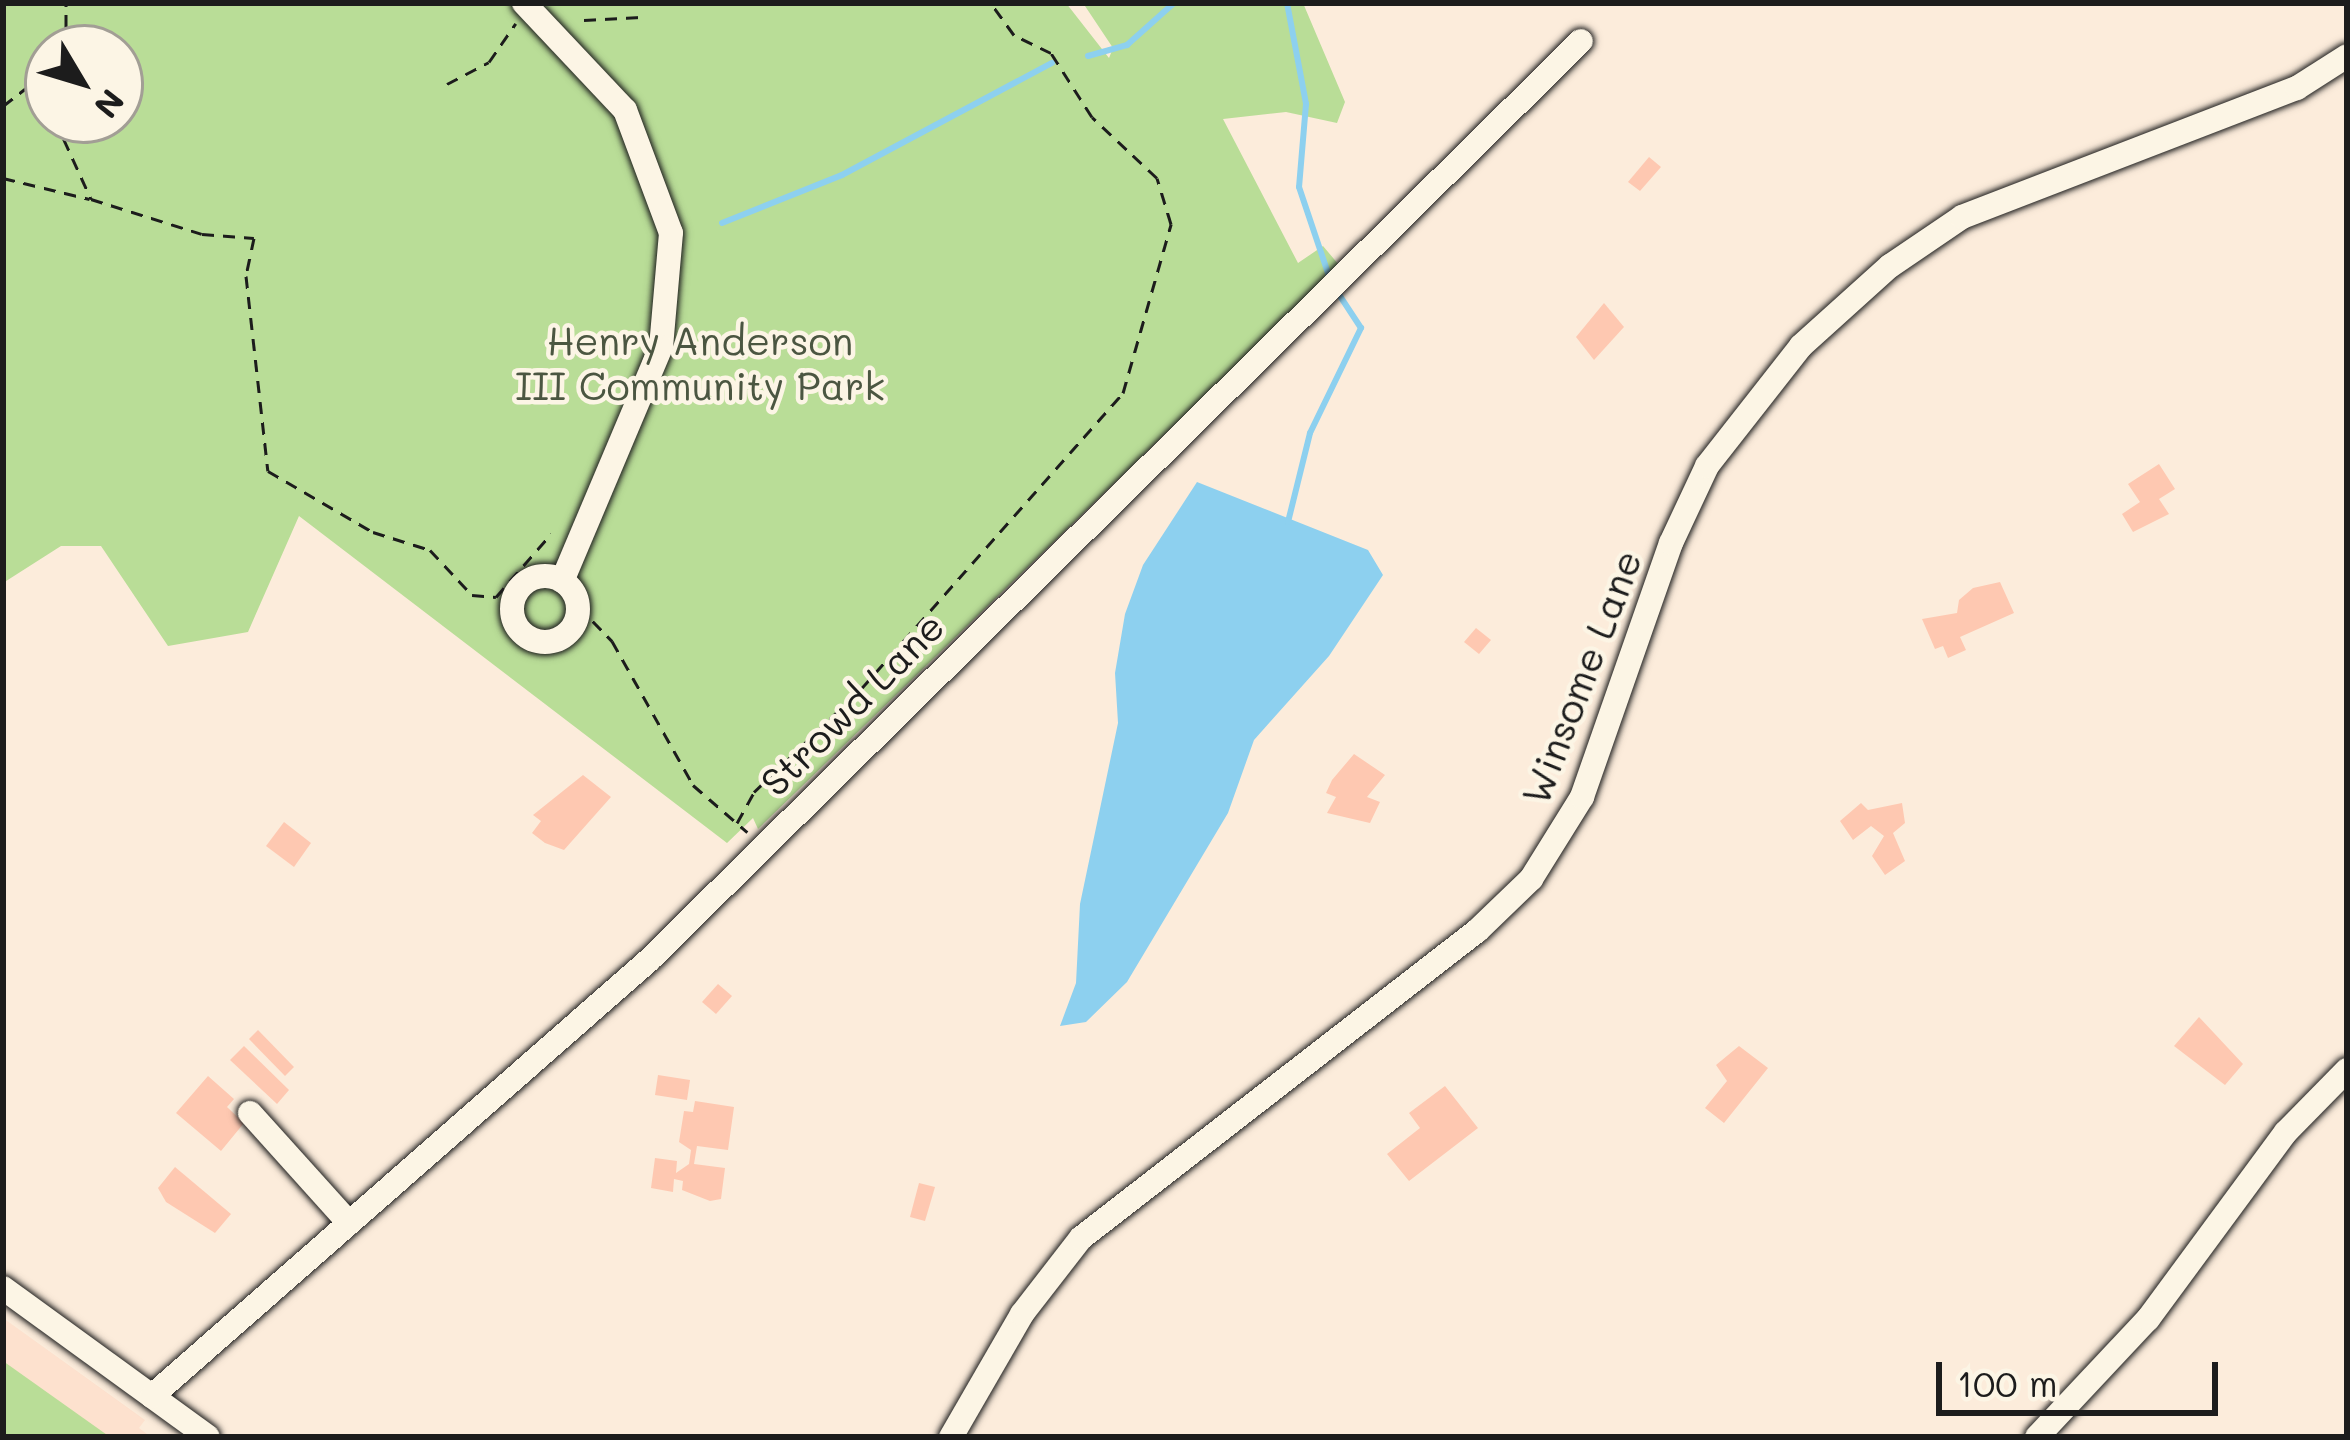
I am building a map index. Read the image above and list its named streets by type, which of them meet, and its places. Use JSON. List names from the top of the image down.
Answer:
{
  "streets": {
    "street": ["Winsome Lane", "Strowd Lane"]
  },
  "parks": ["Henry Anderson III Community Park"],
  "scale_bar": "100 m",
  "north": "bottom right"
}
